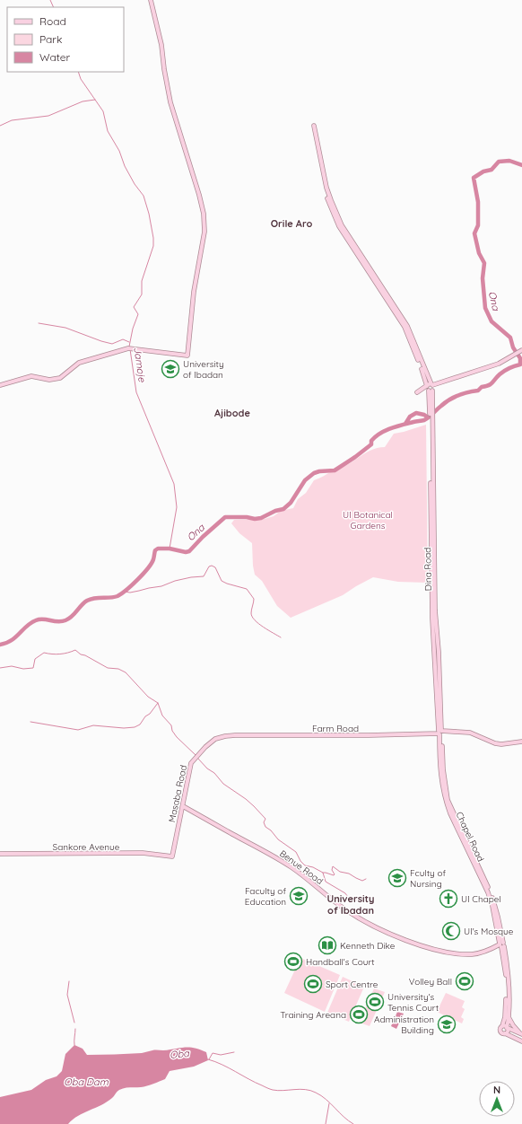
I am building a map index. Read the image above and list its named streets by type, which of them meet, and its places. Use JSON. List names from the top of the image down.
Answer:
{
  "streets": {
    "street": [
      "Dina Road",
      "Farm Road",
      "Masaba Road",
      "Chapel Road",
      "Sankore Avenue",
      "Benue Road"
    ]
  },
  "crossings": [
    ["Dina Road", "Farm Road"],
    ["Dina Road", "Chapel Road"],
    ["Farm Road", "Masaba Road"],
    ["Farm Road", "Chapel Road"],
    ["Masaba Road", "Sankore Avenue"],
    ["Masaba Road", "Benue Road"],
    ["Chapel Road", "Benue Road"]
  ],
  "districts": ["Orile Aro", "Ajibode", "University of Ibadan"],
  "water": [
    "Ona",
    "Jamoje",
    "Oba",
    "Oba Dam"
  ],
  "parks": ["UI Botanical Gardens"],
  "places": {
    "school or university": [
      "University of Ibadan",
      "Fculty of Nursing",
      "Faculty of Education",
      "Administration Building"
    ],
    "church": ["UI Chapel"],
    "mosque": ["UI's Mosque"],
    "library": ["Kenneth Dike"],
    "sports": [
      "Handball's Court",
      "Volley Ball",
      "Sport Centre",
      "University's Tennis Court",
      "Training Areana"
    ]
  },
  "legend": ["Road", "Park", "Water"],
  "north": "top"
}
